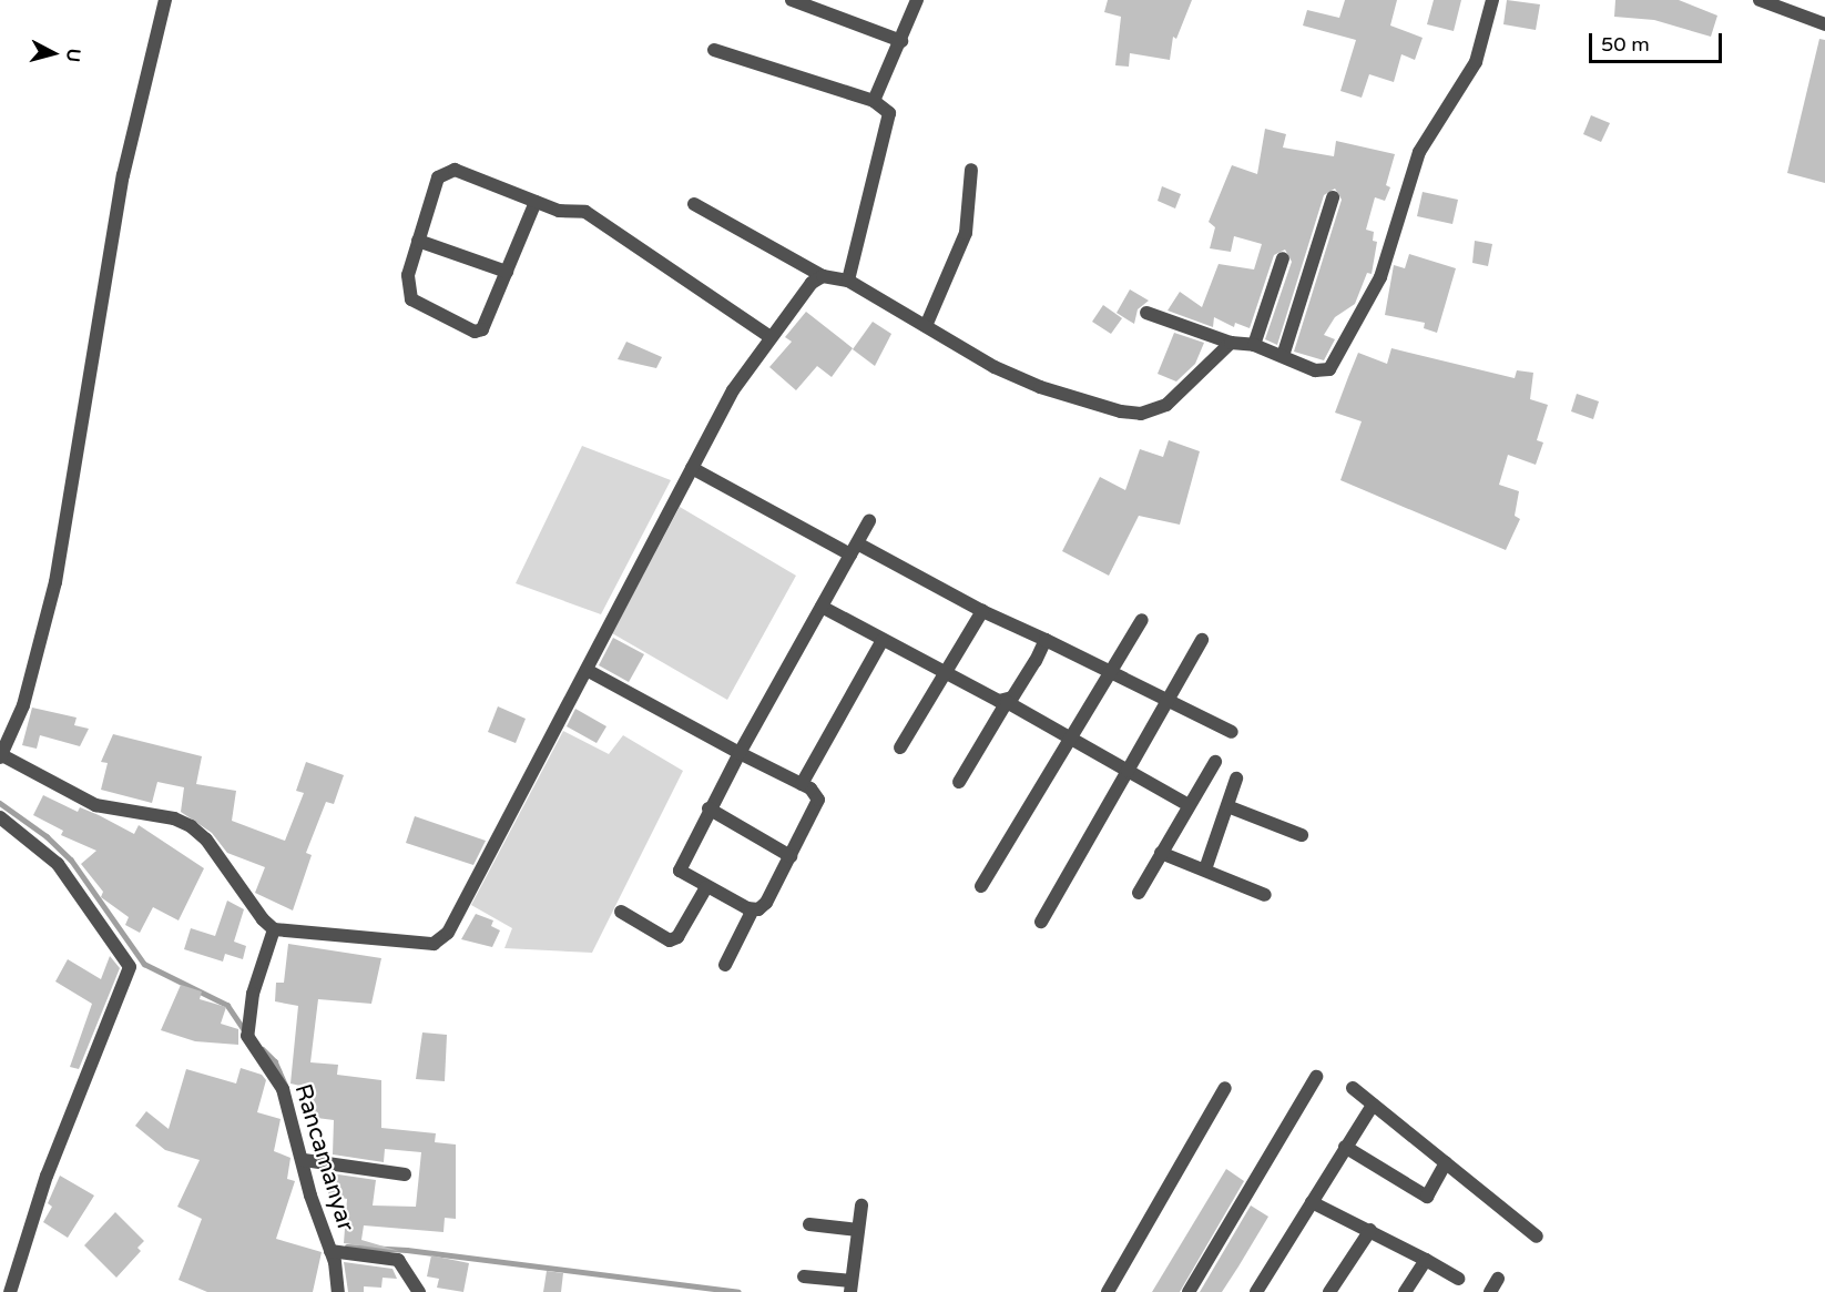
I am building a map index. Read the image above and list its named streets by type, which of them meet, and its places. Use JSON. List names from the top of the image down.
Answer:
{
  "streets": {
    "street": ["Rancamanyar"]
  },
  "scale_bar": "50 m",
  "north": "right"
}
